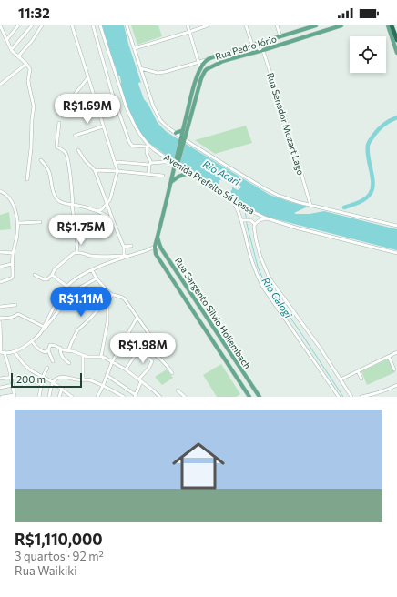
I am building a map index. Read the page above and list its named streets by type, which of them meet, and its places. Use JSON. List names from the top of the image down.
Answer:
{
  "streets": {
    "main road": ["Rua Pedro Jório", "Rua Sargento Silvio Hollembach"],
    "street": ["Rua Senador Mozart Lago", "Avenida Prefeito Sá Lessa"]
  },
  "crossings": [
    ["Rua Pedro Jório", "Rua Senador Mozart Lago"],
    ["Rua Pedro Jório", "Rua Sargento Silvio Hollembach"],
    ["Avenida Prefeito Sá Lessa", "Rua Sargento Silvio Hollembach"]
  ],
  "water": ["Rio Acari", "Rio Calogi"],
  "scale_bar": "200 m",
  "page": {
    "status": "11:32",
    "price": [
      "R$1.69M",
      "R$1.75M",
      "R$1.11M",
      "R$1.98M"
    ],
    "scale": "200 m",
    "list": [
      {
        "name": "R$1,110,000",
        "note": "3 quartos · 92 m² · Rua Waikiki"
      }
    ]
  }
}
